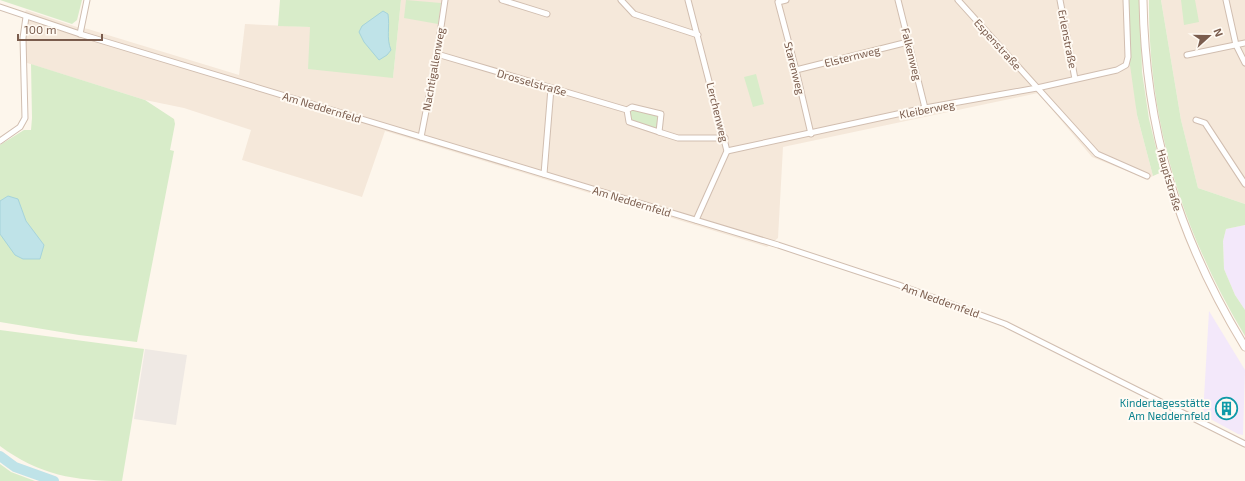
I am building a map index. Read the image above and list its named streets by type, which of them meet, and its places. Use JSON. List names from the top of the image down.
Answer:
{
  "streets": {
    "main road": ["Hauptstraße"],
    "street": [
      "Erlenstraße",
      "Espenstraße",
      "Falkenweg",
      "Elsternweg",
      "Starenweg",
      "Nachtigallenweg",
      "Drosselstraße",
      "Am Neddernfeld",
      "Kleiberweg",
      "Lerchenweg"
    ]
  },
  "crossings": [
    ["Erlenstraße", "Kleiberweg"],
    ["Espenstraße", "Kleiberweg"],
    ["Falkenweg", "Elsternweg"],
    ["Falkenweg", "Kleiberweg"],
    ["Elsternweg", "Starenweg"],
    ["Starenweg", "Kleiberweg"],
    ["Nachtigallenweg", "Drosselstraße"],
    ["Nachtigallenweg", "Am Neddernfeld"],
    ["Am Neddernfeld", "Lerchenweg"],
    ["Kleiberweg", "Lerchenweg"]
  ],
  "places": {
    "building": ["Kindertagesstätte Am Neddernfeld"]
  },
  "scale_bar": "100 m",
  "north": "right"
}
